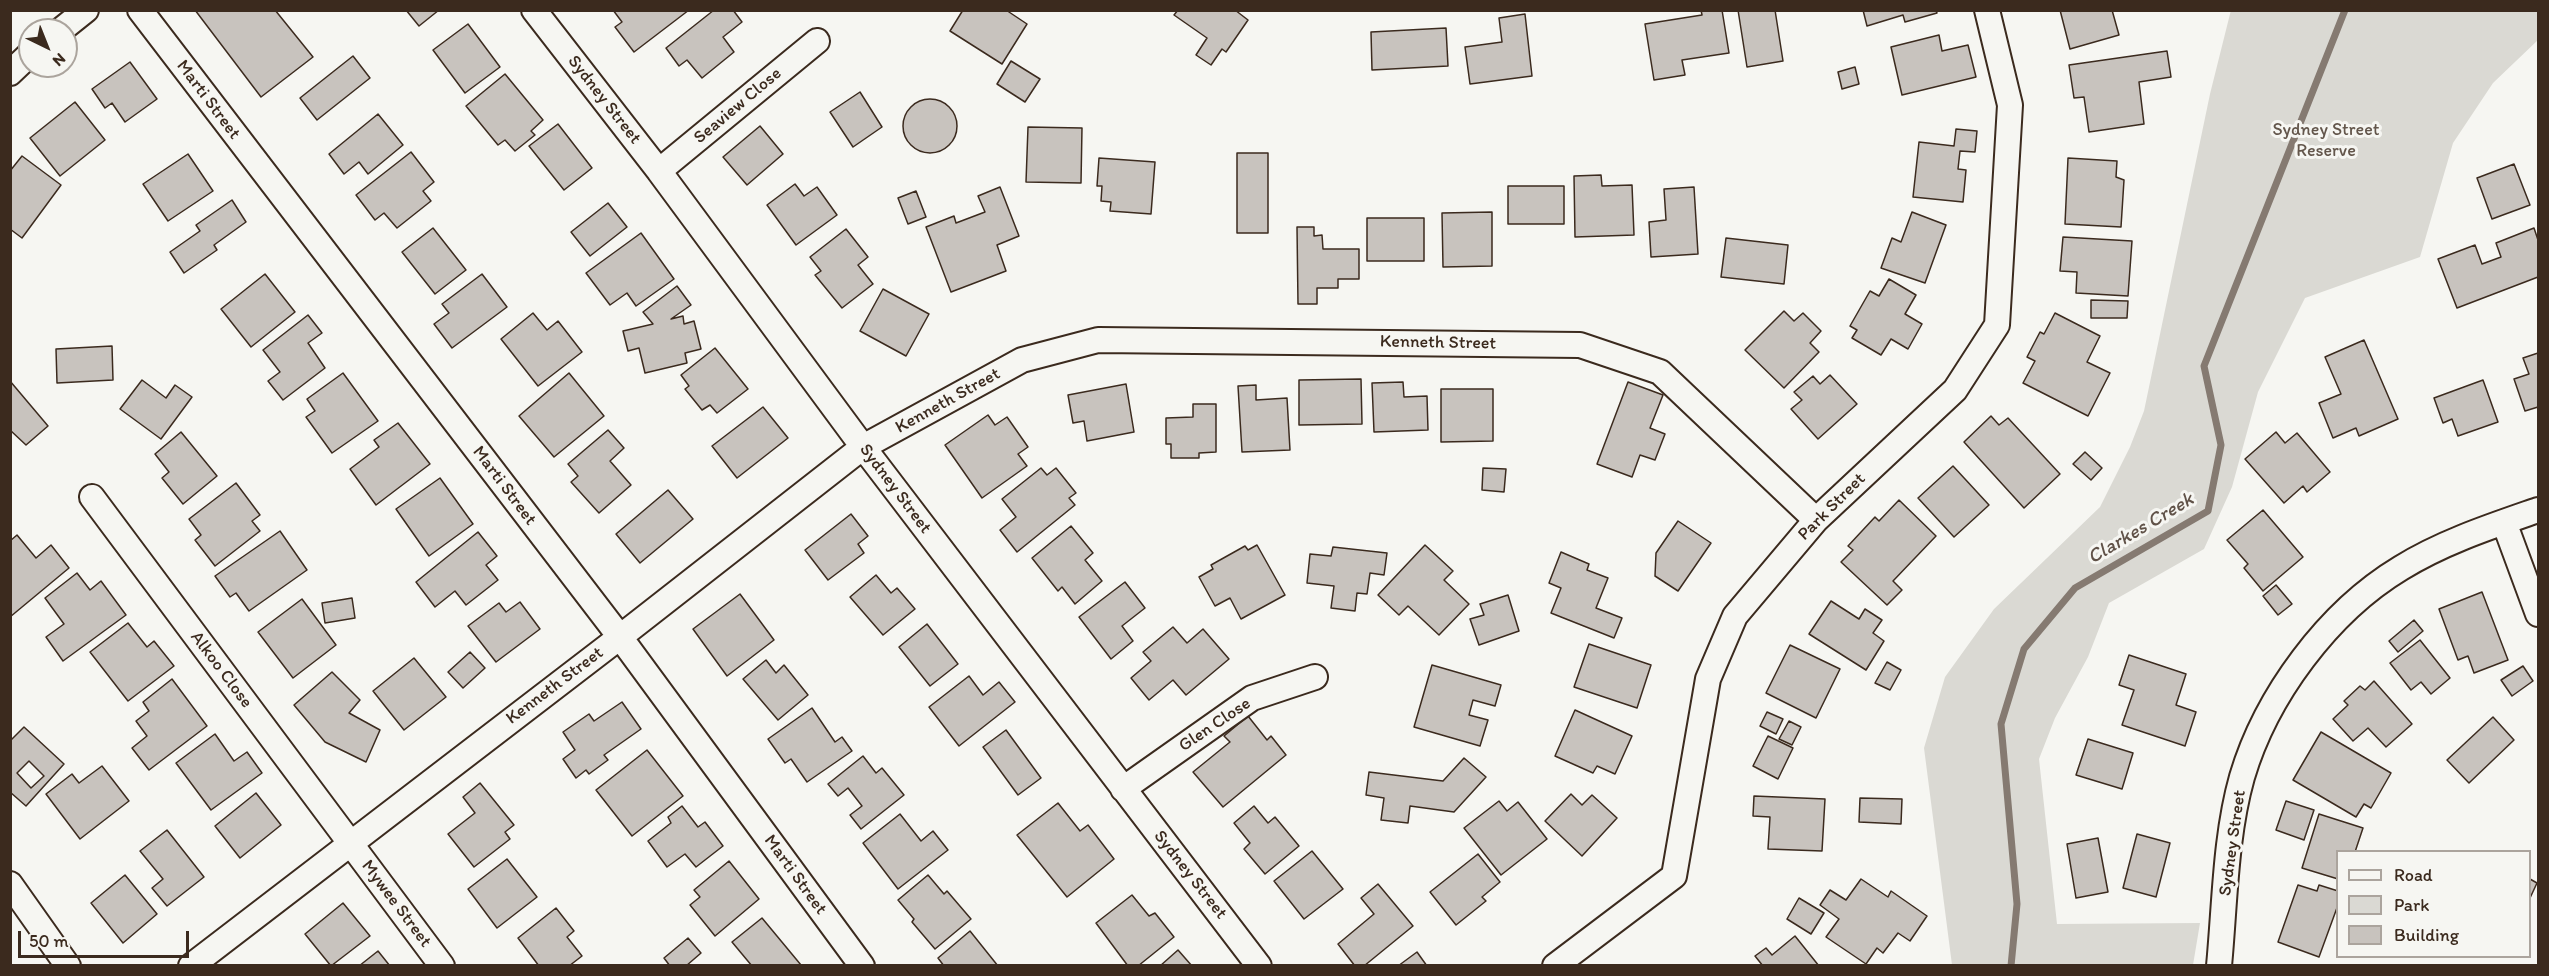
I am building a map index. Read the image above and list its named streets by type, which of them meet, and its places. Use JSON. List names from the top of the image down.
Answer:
{
  "streets": {
    "street": [
      "Marti Street",
      "Sydney Street",
      "Seaview Close",
      "Kenneth Street",
      "Park Street",
      "Alkoo Close",
      "Glen Close",
      "Mywee Street"
    ]
  },
  "crossings": [
    ["Marti Street", "Kenneth Street"],
    ["Sydney Street", "Seaview Close"],
    ["Sydney Street", "Kenneth Street"],
    ["Sydney Street", "Glen Close"],
    ["Kenneth Street", "Park Street"],
    ["Kenneth Street", "Alkoo Close"],
    ["Kenneth Street", "Mywee Street"],
    ["Alkoo Close", "Mywee Street"]
  ],
  "water": ["Clarkes Creek"],
  "parks": ["Sydney Street Reserve"],
  "legend": ["Road", "Park", "Building"],
  "scale_bar": "50 m",
  "north": "bottom right"
}
